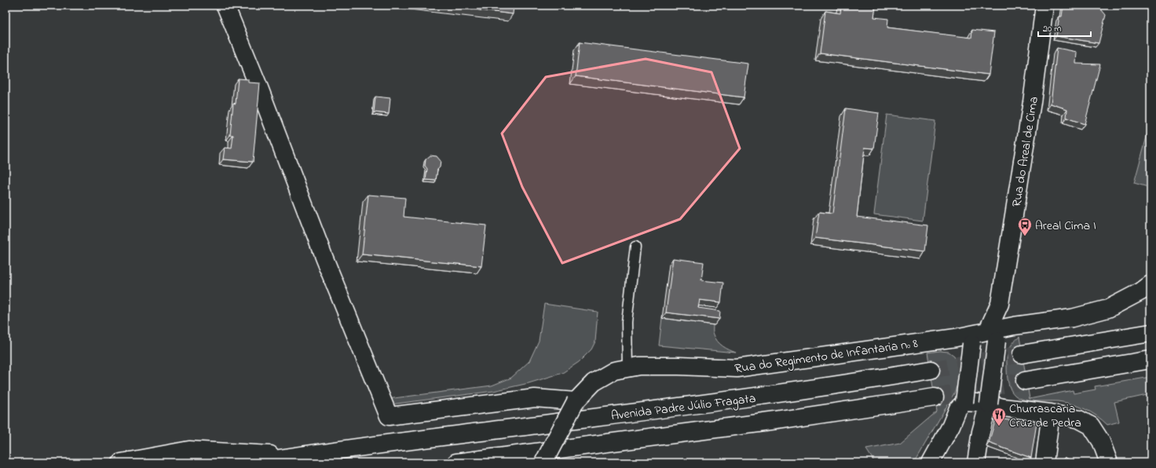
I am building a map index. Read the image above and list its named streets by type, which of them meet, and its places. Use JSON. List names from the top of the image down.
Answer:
{
  "streets": {
    "main road": ["Rua do Areal de Cima", "Rua do Regimento de Infantaria nº 8", "Avenida Padre Júlio Fragata"]
  },
  "crossings": [
    ["Rua do Areal de Cima", "Rua do Regimento de Infantaria nº 8"],
    ["Rua do Regimento de Infantaria nº 8", "Avenida Padre Júlio Fragata"]
  ],
  "places": {
    "bus stop": ["Areal Cima I"],
    "restaurant": ["Churrascaria Cruz de Pedra"]
  },
  "scale_bar": "20 m"
}
